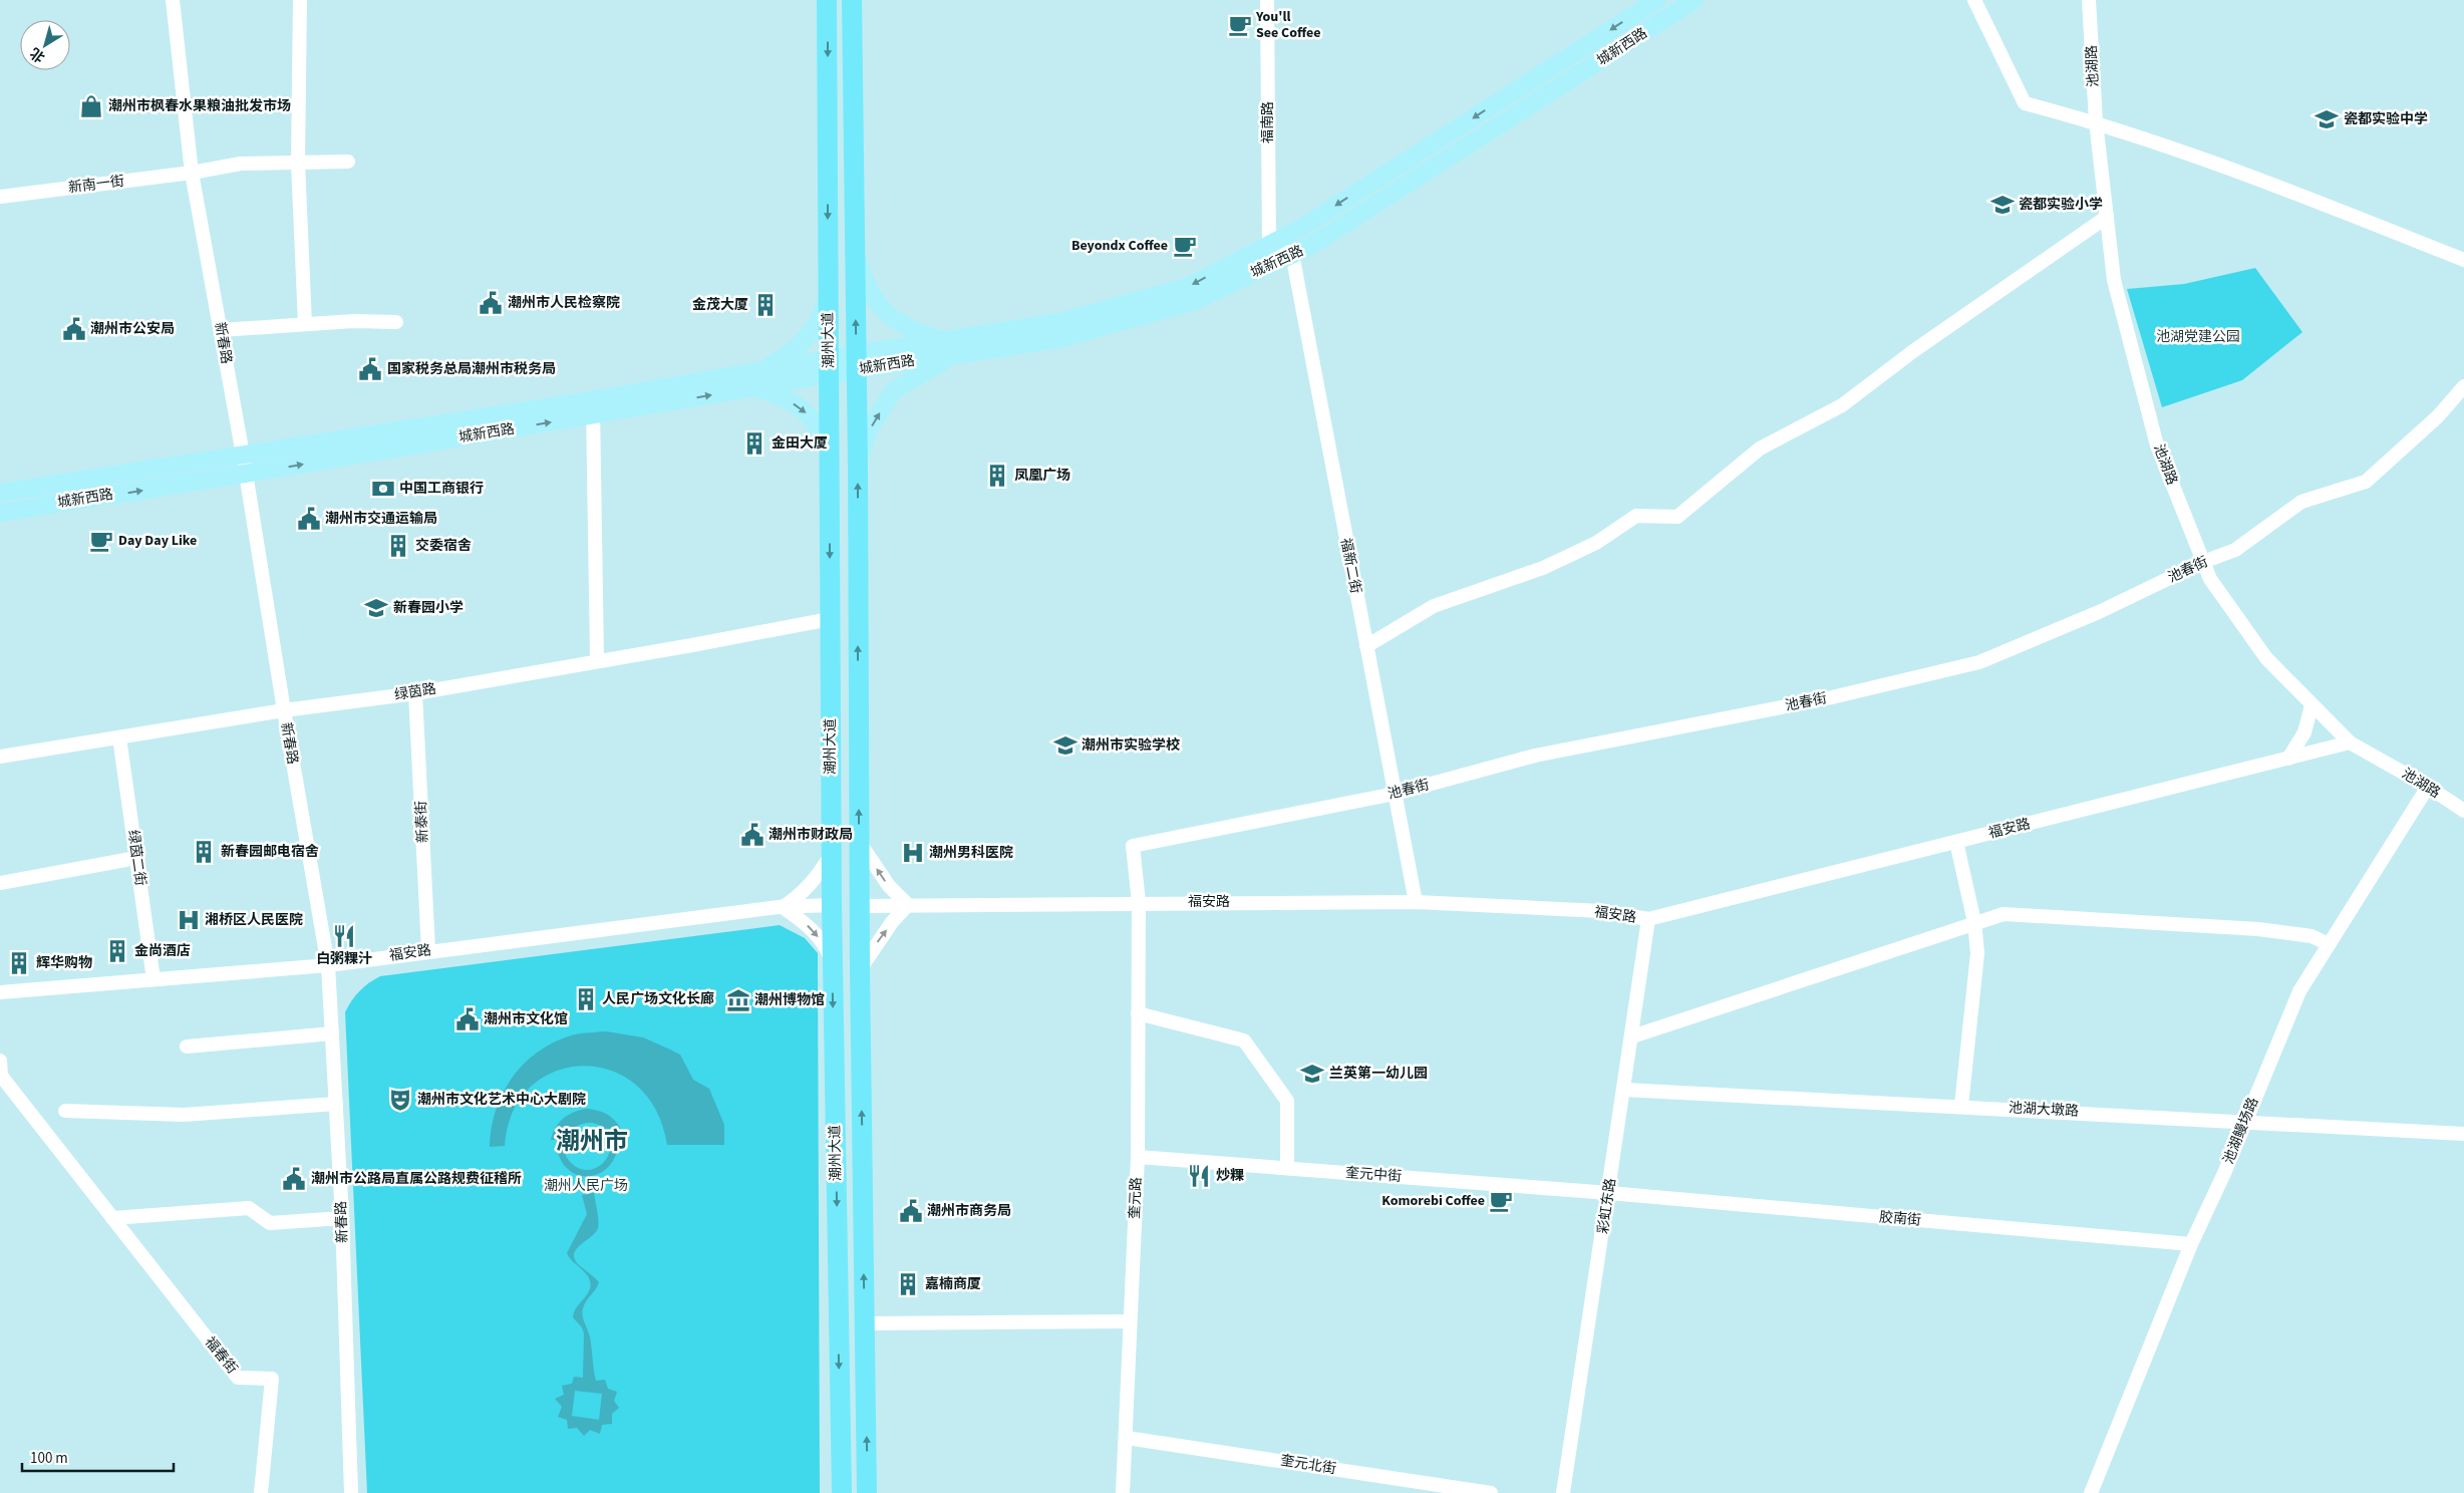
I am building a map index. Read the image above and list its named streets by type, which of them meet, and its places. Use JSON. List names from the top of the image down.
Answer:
{
  "streets": {
    "highway": ["潮州大道"],
    "main road": ["城新西路"],
    "street": [
      "池湖路",
      "福南路",
      "新南一街",
      "新春路",
      "福新二街",
      "池春街",
      "绿茵路",
      "新泰街",
      "福安路",
      "绿茵二街",
      "池湖大墩路",
      "池湖鳗场路",
      "奎元中街",
      "奎元路",
      "彩虹东路",
      "胶南街",
      "福春街",
      "奎元北街"
    ]
  },
  "crossings": [
    ["城新西路", "福南路"],
    ["城新西路", "潮州大道"],
    ["城新西路", "新春路"],
    ["城新西路", "福新二街"],
    ["池湖路", "池春街"],
    ["池湖路", "福安路"],
    ["池湖路", "池湖鳗场路"],
    ["新南一街", "新春路"],
    ["潮州大道", "绿茵路"],
    ["潮州大道", "福安路"],
    ["新春路", "绿茵路"],
    ["新春路", "福安路"],
    ["福新二街", "池春街"],
    ["福新二街", "福安路"],
    ["池春街", "福安路"],
    ["池春街", "奎元路"],
    ["绿茵路", "新泰街"],
    ["绿茵路", "绿茵二街"],
    ["新泰街", "福安路"],
    ["福安路", "绿茵二街"],
    ["福安路", "奎元路"],
    ["福安路", "彩虹东路"],
    ["池湖大墩路", "池湖鳗场路"],
    ["池湖大墩路", "彩虹东路"],
    ["池湖鳗场路", "胶南街"],
    ["奎元中街", "奎元路"],
    ["奎元中街", "彩虹东路"],
    ["奎元中街", "胶南街"],
    ["奎元路", "奎元北街"],
    ["彩虹东路", "胶南街"]
  ],
  "districts": ["潮州市"],
  "parks": ["池湖党建公园", "潮州人民广场"],
  "places": {
    "cafe": [
      "You'll See Coffee",
      "Beyondx Coffee",
      "Day Day Like",
      "Komorebi Coffee"
    ],
    "shop": ["潮州市枫春水果粮油批发市场"],
    "school or university": [
      "瓷都实验中学",
      "瓷都实验小学",
      "新春园小学",
      "潮州市实验学校",
      "兰英第一幼儿园"
    ],
    "public building": [
      "潮州市人民检察院",
      "潮州市公安局",
      "国家税务总局潮州市税务局",
      "潮州市交通运输局",
      "潮州市财政局",
      "潮州市文化馆",
      "潮州市公路局直属公路规费征稽所",
      "潮州市商务局"
    ],
    "building": [
      "金茂大厦",
      "金田大厦",
      "凤凰广场",
      "交委宿舍",
      "新春园邮电宿舍",
      "金尚酒店",
      "辉华购物",
      "人民广场文化长廊",
      "嘉楠商厦"
    ],
    "bank": ["中国工商银行"],
    "hospital": ["潮州男科医院", "湘桥区人民医院"],
    "restaurant": ["白粥粿汁", "炒粿"],
    "museum": ["潮州博物馆"],
    "theatre": ["潮州市文化艺术中心大剧院"]
  },
  "scale_bar": "100 m",
  "north": "bottom left"
}
